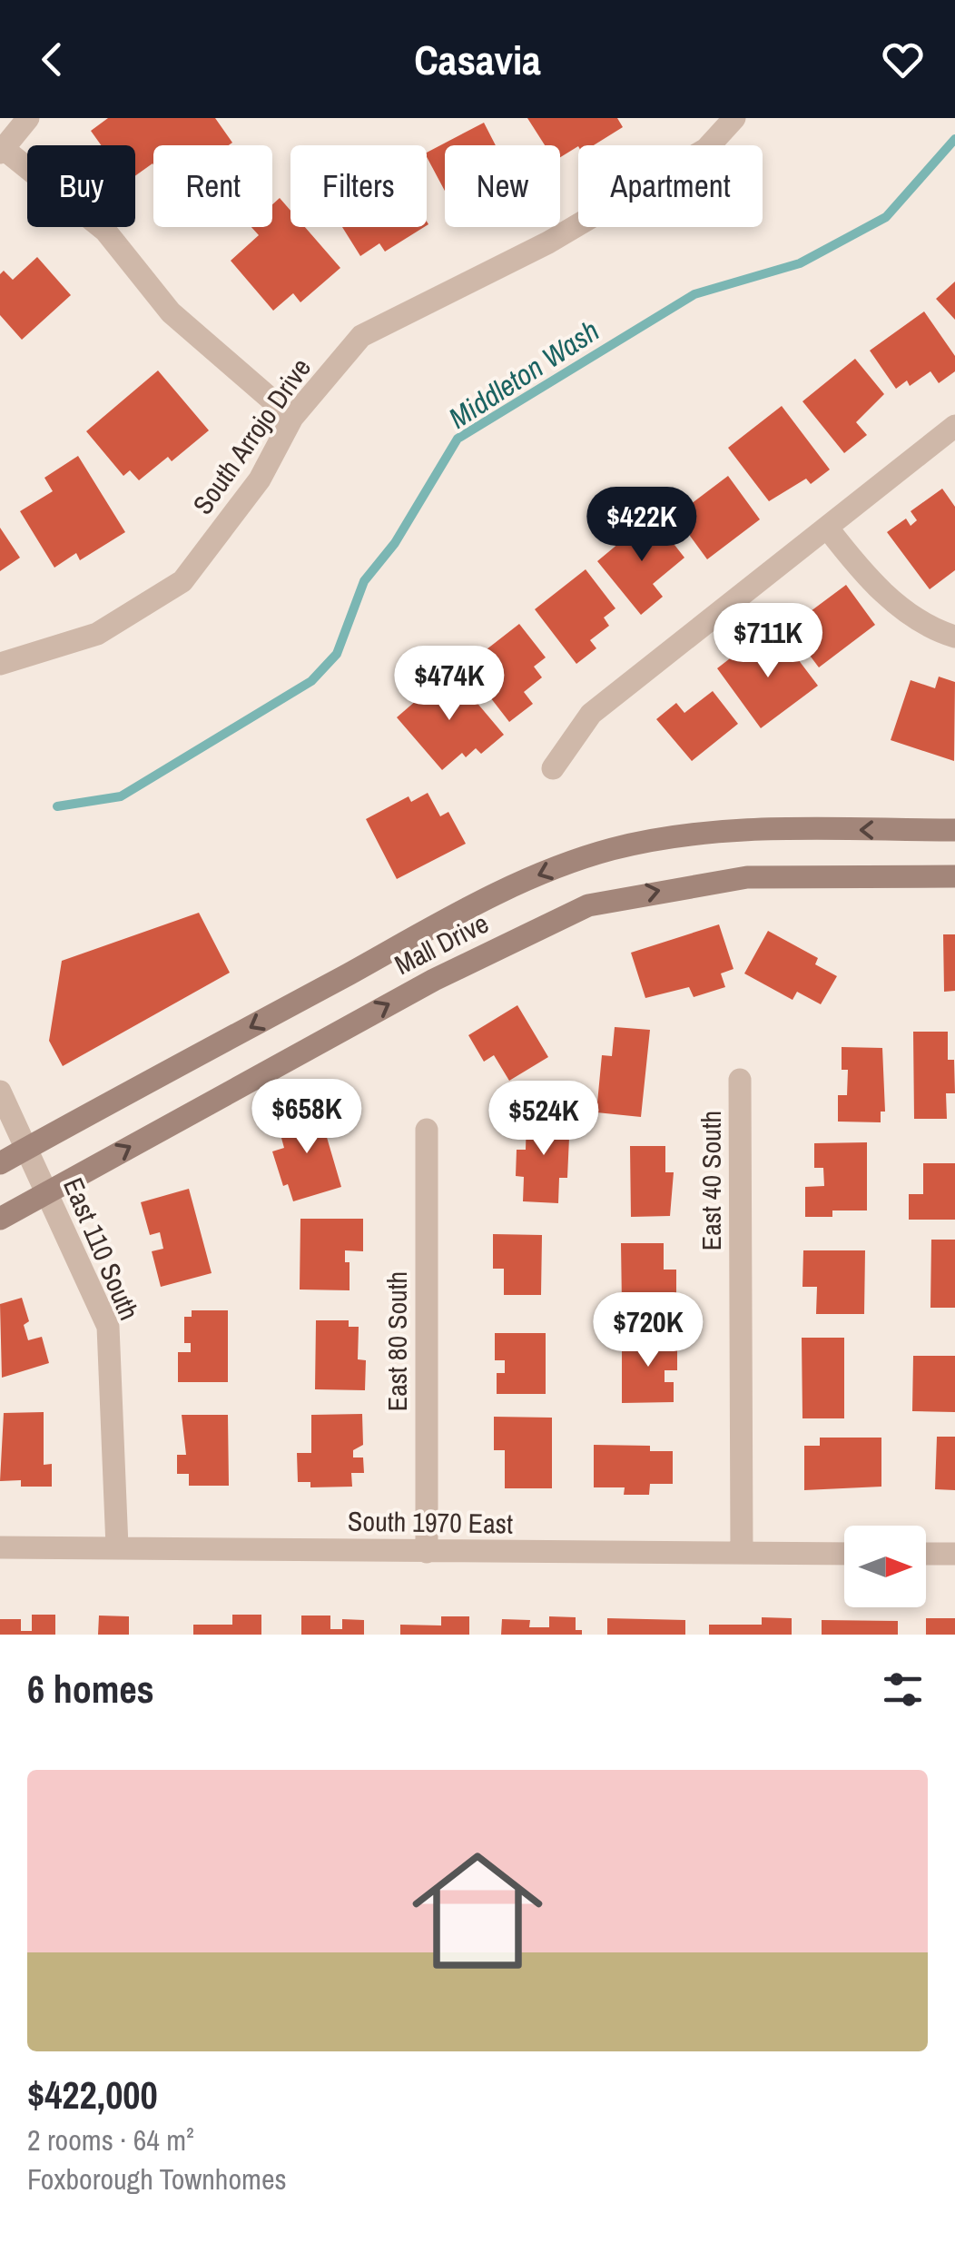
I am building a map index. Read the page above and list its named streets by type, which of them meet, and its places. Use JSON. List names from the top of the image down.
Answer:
{
  "streets": {
    "main road": ["Mall Drive"],
    "street": [
      "South Arrojo Drive",
      "East 40 South",
      "East 110 South",
      "East 80 South",
      "South 1970 East"
    ]
  },
  "crossings": [
    ["Mall Drive", "East 110 South"],
    ["East 40 South", "South 1970 East"],
    ["East 110 South", "South 1970 East"],
    ["East 80 South", "South 1970 East"]
  ],
  "water": ["Middleton Wash"],
  "north": "right",
  "page": {
    "header": "Casavia",
    "chip": [
      "Buy",
      "Rent",
      "Filters",
      "New",
      "Apartment"
    ],
    "price": [
      "$422K",
      "$711K",
      "$474K",
      "$658K",
      "$524K",
      "$720K"
    ],
    "heading": "6 homes",
    "list": [
      {
        "name": "$422,000",
        "note": "2 rooms · 64 m² · Foxborough Townhomes"
      }
    ]
  }
}
